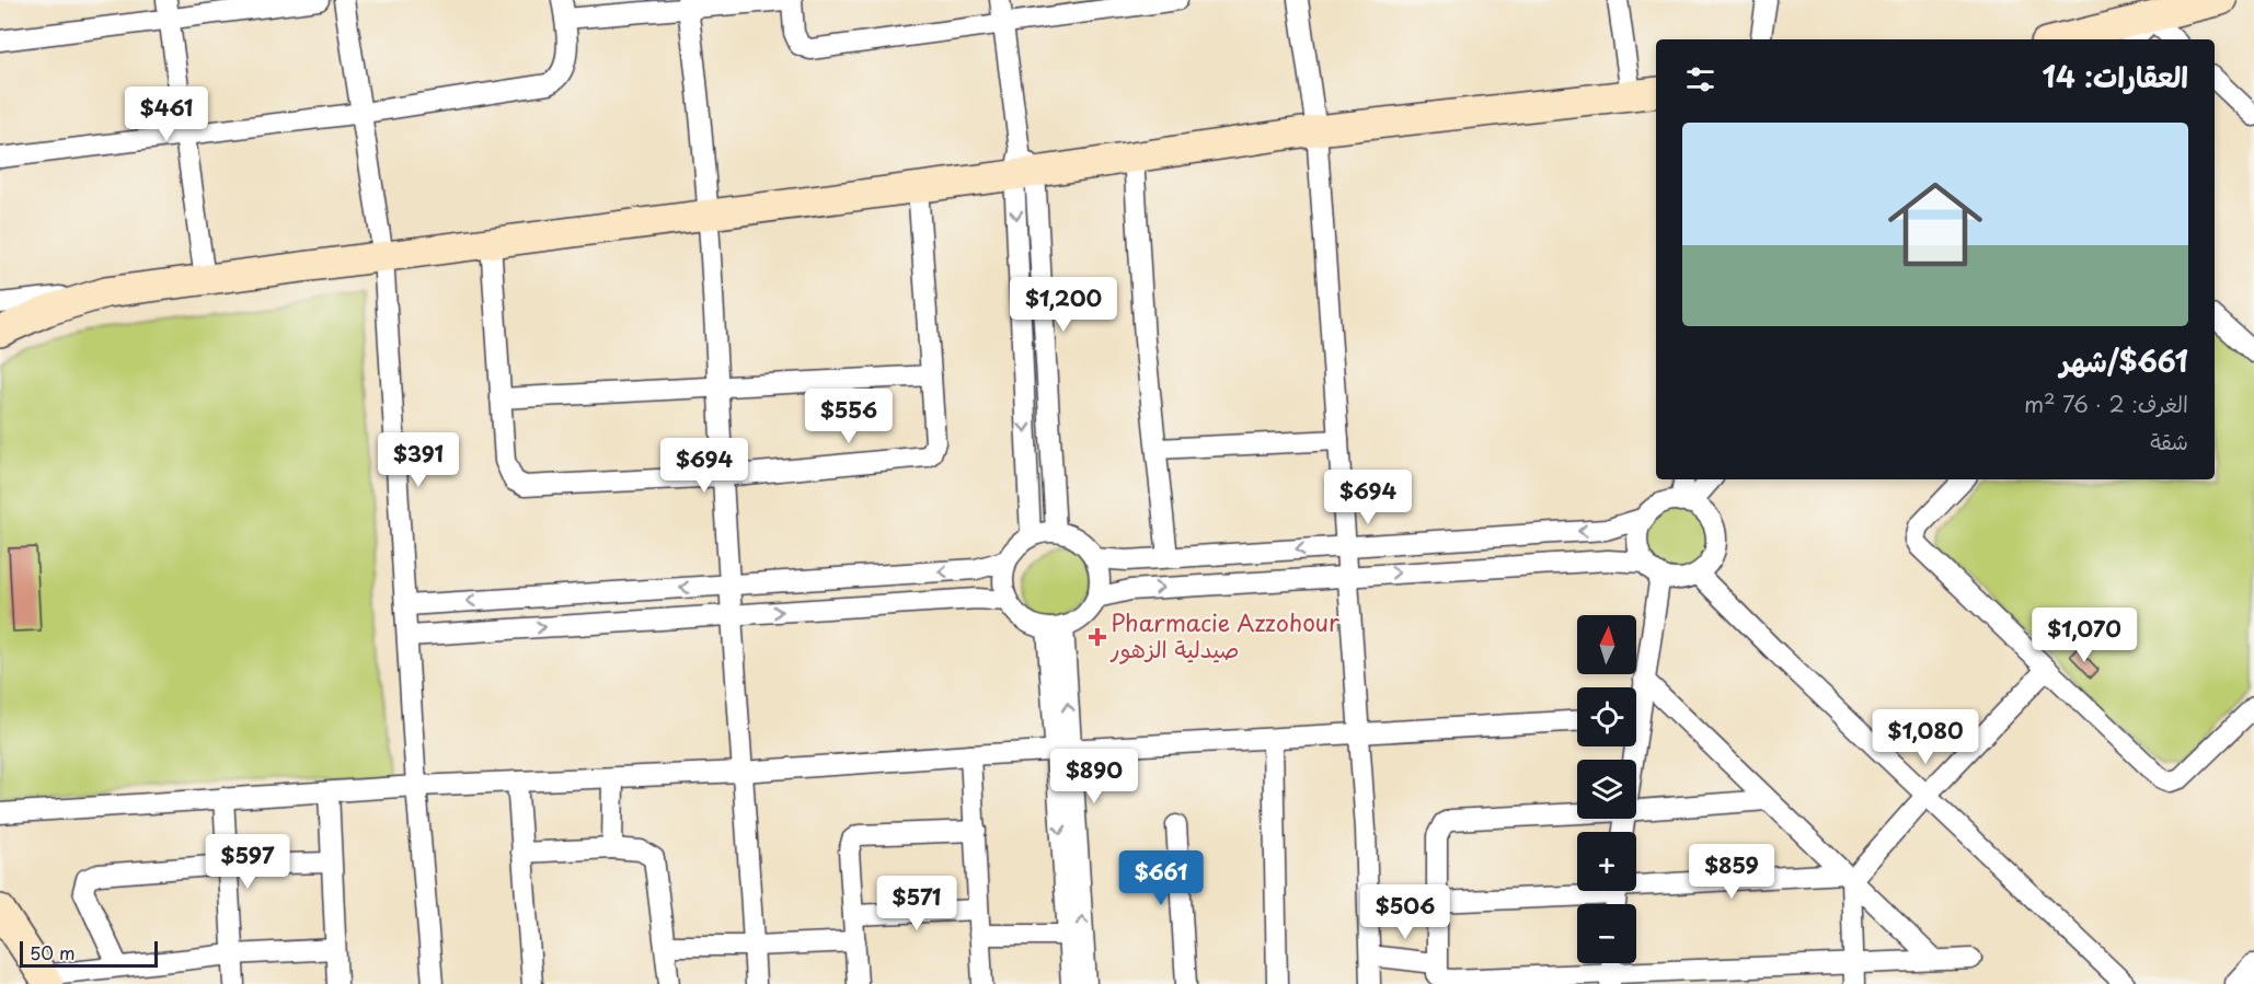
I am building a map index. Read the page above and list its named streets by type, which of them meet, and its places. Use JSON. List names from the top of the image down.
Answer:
{
  "places": {
    "health": ["Pharmacie Azzohour صيدلية الزهور"]
  },
  "scale_bar": "50 m",
  "north": "top",
  "page": {
    "heading": "العقارات: 14",
    "price": [
      "$461",
      "$1,200",
      "$556",
      "$391",
      "$694",
      "$694",
      "$1,070",
      "$1,080",
      "$890",
      "$597",
      "$859",
      "$661",
      "$571",
      "$506"
    ],
    "list": [
      {
        "name": "$661/شهر",
        "note": "الغرف: 2 · 76 m² · شقة"
      }
    ],
    "map_buttons": ["+", "−"],
    "scale": "50 m"
  }
}
